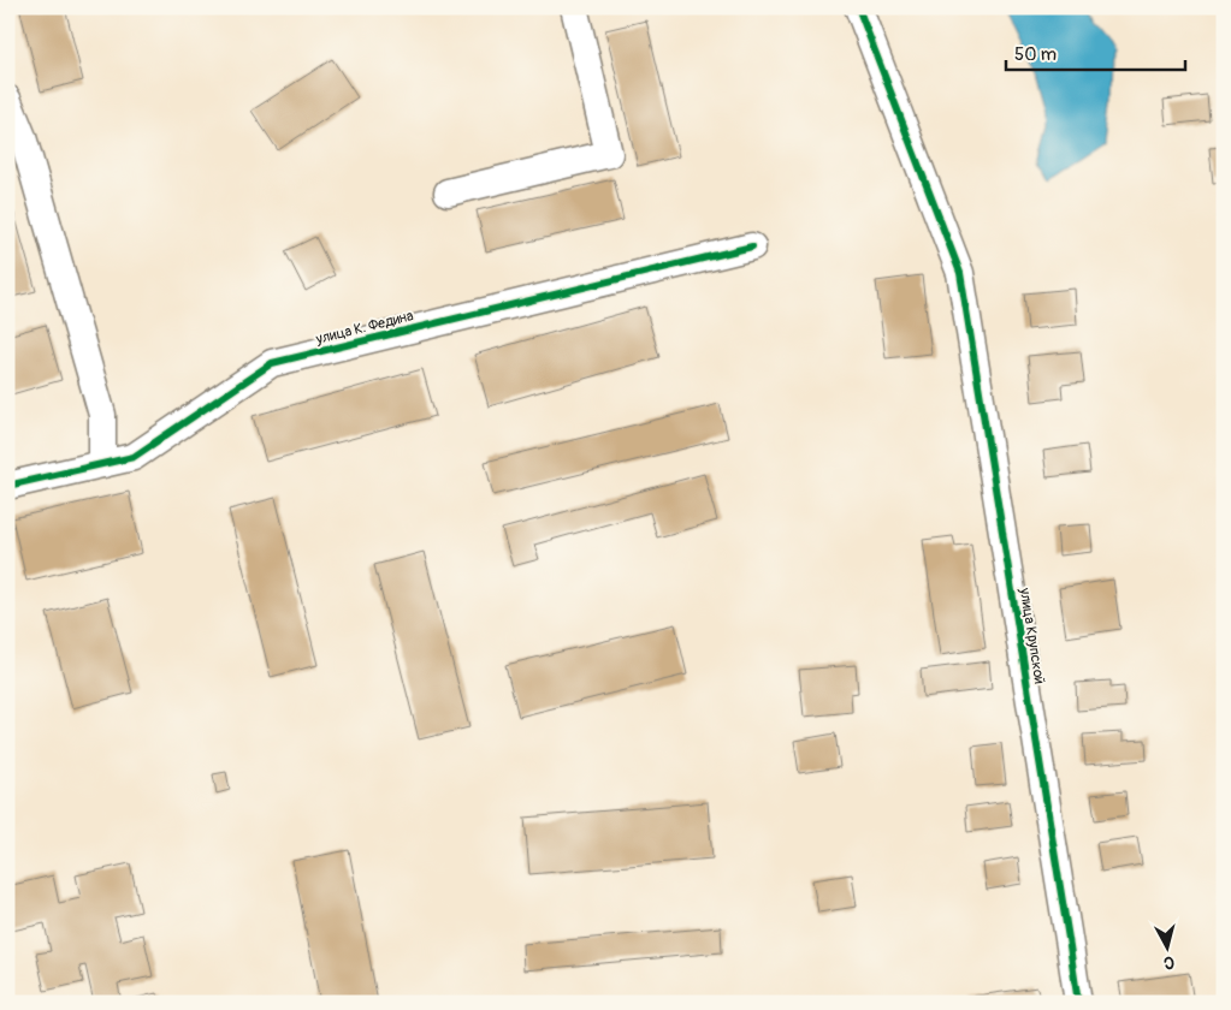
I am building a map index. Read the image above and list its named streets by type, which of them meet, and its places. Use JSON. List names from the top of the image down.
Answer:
{
  "streets": {
    "street": ["улица К. Федина", "улица Крупской"]
  },
  "scale_bar": "50 m",
  "north": "bottom"
}
